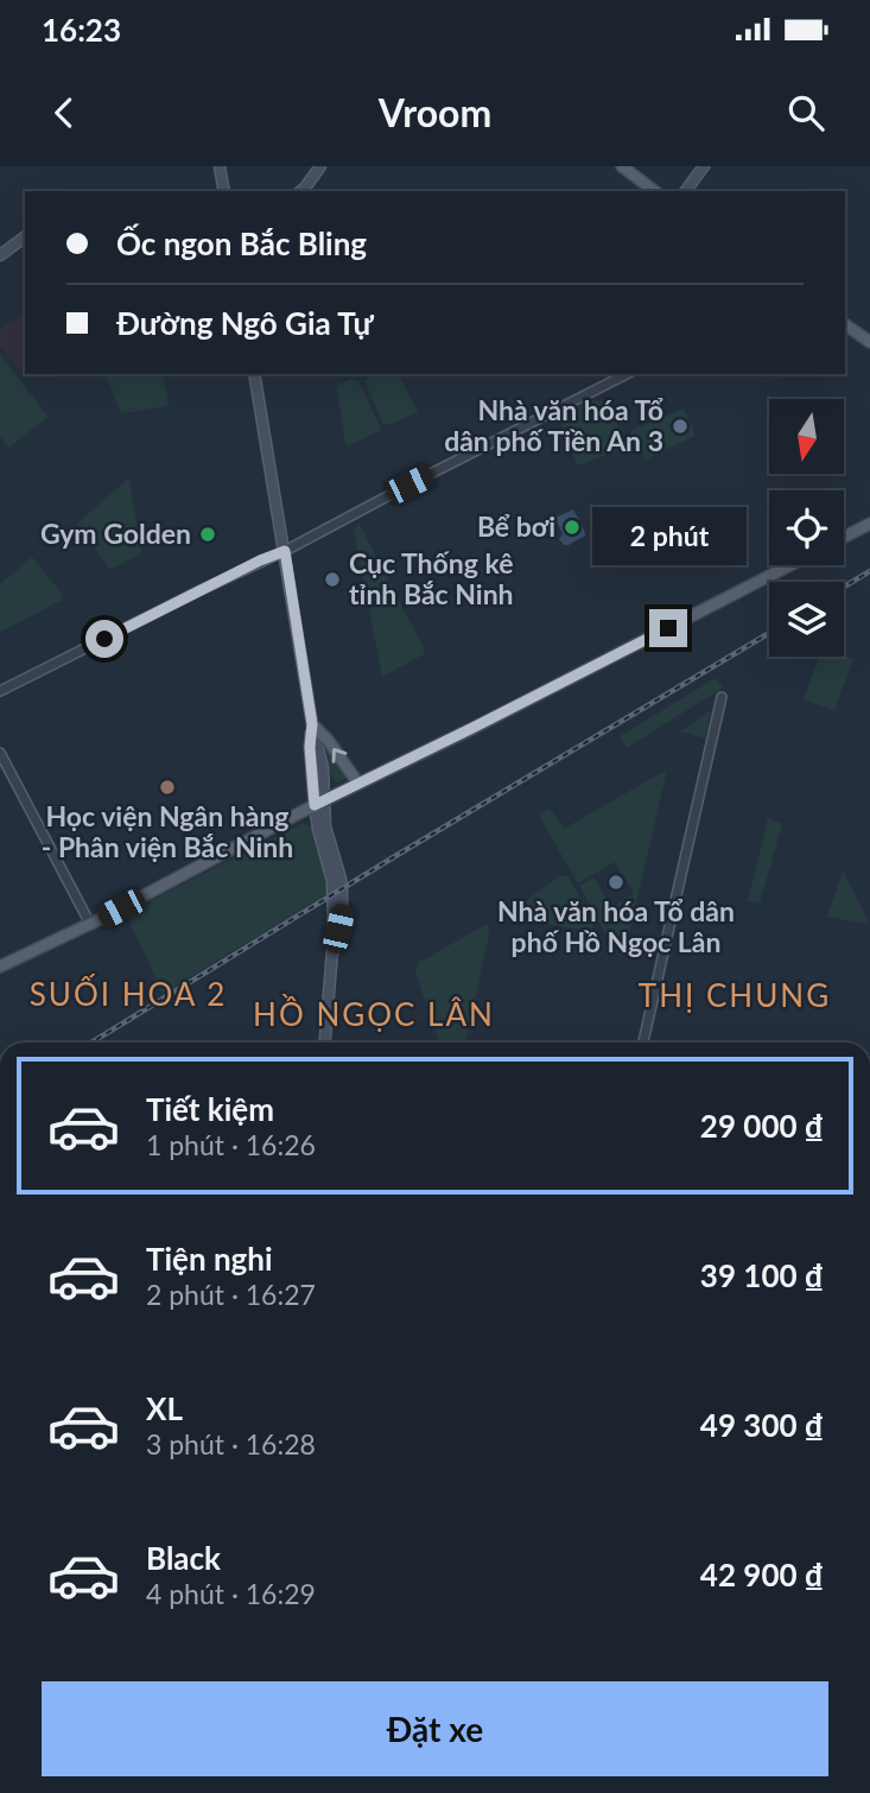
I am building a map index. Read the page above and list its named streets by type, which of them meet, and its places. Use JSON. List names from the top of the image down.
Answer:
{
  "districts": ["SUỐI HOA 2", "THỊ CHUNG", "HỒ NGỌC LÂN"],
  "places": [
    "Nhà văn hóa Tổ dân phố Tiền An 3",
    "Bể bơi",
    "Gym Golden",
    "Cục Thống kê tỉnh Bắc Ninh",
    "Học viện Ngân hàng - Phân viện Bắc Ninh",
    "Nhà văn hóa Tổ dân phố Hồ Ngọc Lân"
  ],
  "north": "bottom",
  "page": {
    "status": "16:23",
    "header": "Vroom",
    "banner": ["Ốc ngon Bắc Bling", "Đường Ngô Gia Tự"],
    "bubble": "2 phút",
    "list": [
      {
        "name": "Tiết kiệm",
        "note": "1 phút · 16:26",
        "value": "29 000 ₫"
      },
      {
        "name": "Tiện nghi",
        "note": "2 phút · 16:27",
        "value": "39 100 ₫"
      },
      {
        "name": "XL",
        "note": "3 phút · 16:28",
        "value": "49 300 ₫"
      },
      {
        "name": "Black",
        "note": "4 phút · 16:29",
        "value": "42 900 ₫"
      }
    ],
    "buttons": "Đặt xe"
  }
}
